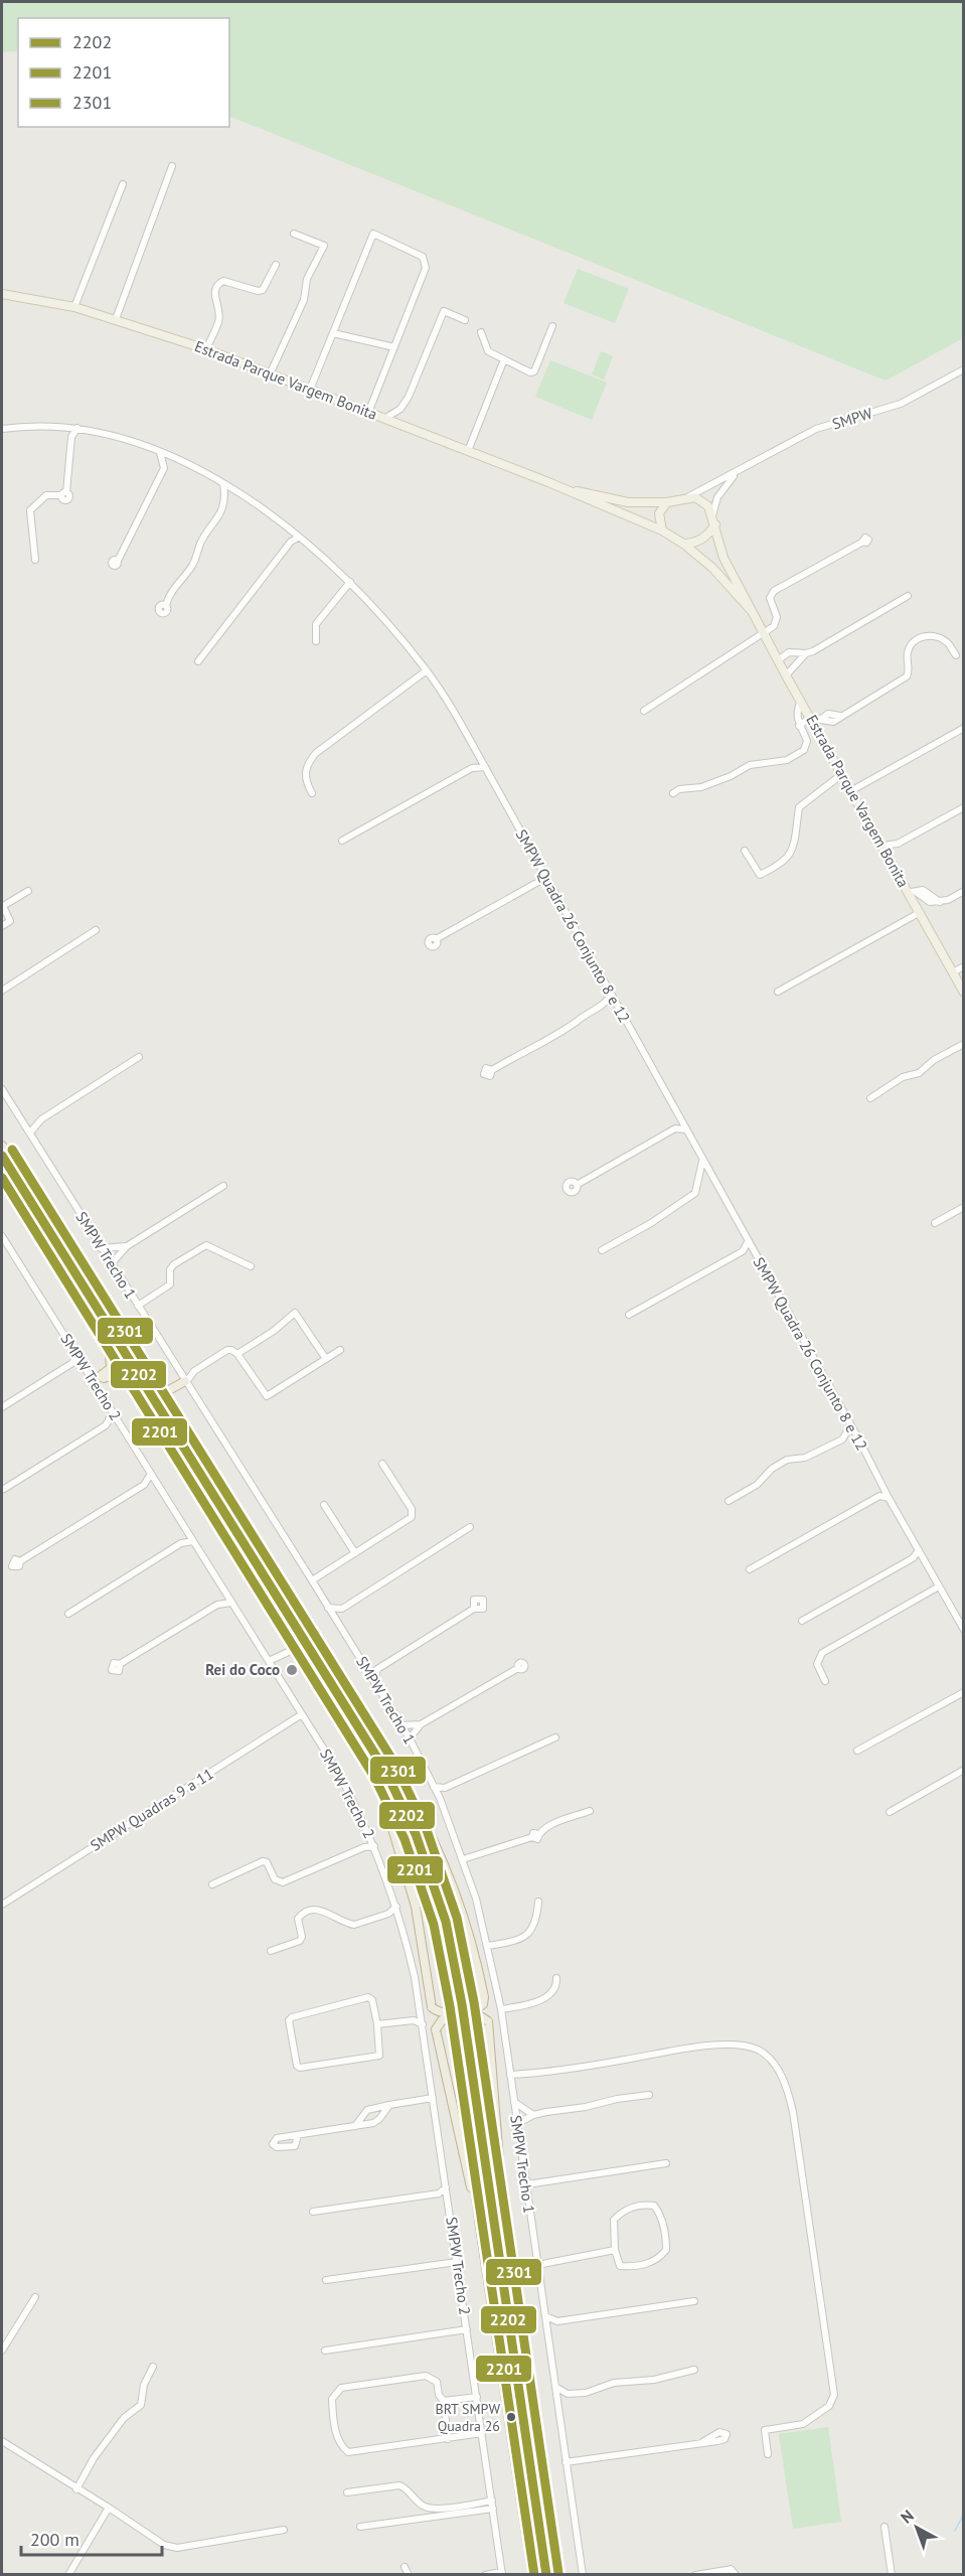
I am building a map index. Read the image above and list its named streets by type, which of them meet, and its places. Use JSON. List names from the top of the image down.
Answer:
{
  "streets": {
    "main road": ["Estrada Parque Vargem Bonita"],
    "street": [
      "SMPW",
      "SMPW Quadra 26 Conjunto 8 e 12",
      "SMPW Trecho 1",
      "SMPW Trecho 2",
      "SMPW Quadras 9 a 11"
    ]
  },
  "crossings": [
    ["Estrada Parque Vargem Bonita", "SMPW"],
    ["SMPW Trecho 2", "SMPW Quadras 9 a 11"]
  ],
  "places": ["Rei do Coco", "BRT SMPW Quadra 26"],
  "lines": ["transit line 2301", "transit line 2202", "transit line 2201"],
  "legend": ["2202", "2201", "2301"],
  "scale_bar": "200 m",
  "north": "top left"
}
